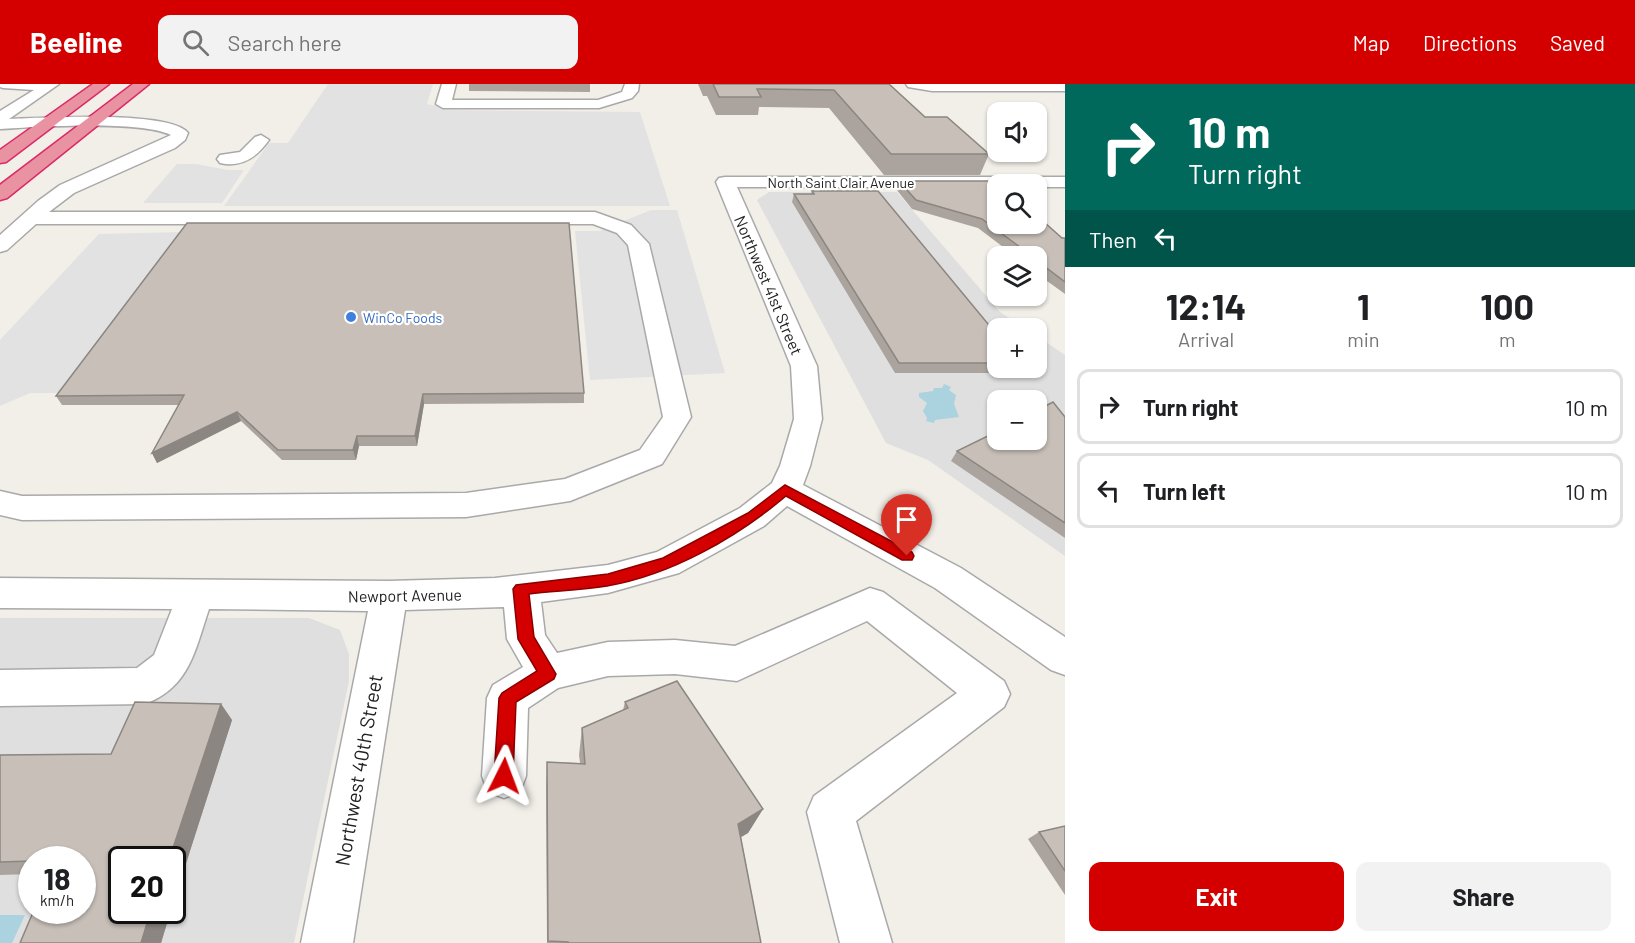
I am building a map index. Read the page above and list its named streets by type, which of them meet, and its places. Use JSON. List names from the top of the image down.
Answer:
{
  "streets": {
    "street": [
      "North Saint Clair Avenue",
      "Northwest 41st Street",
      "Newport Avenue",
      "Northwest 40th Street"
    ]
  },
  "crossings": [
    ["North Saint Clair Avenue", "Northwest 41st Street"],
    ["Northwest 41st Street", "Newport Avenue"],
    ["Newport Avenue", "Northwest 40th Street"]
  ],
  "places": ["WinCo Foods"],
  "page": {
    "header": "Beeline",
    "search": "Search here",
    "nav": ["Map", "Directions", "Saved"],
    "turn": ["10 m", "Turn right"],
    "map_buttons": ["+", "−"],
    "then": "Then",
    "eta": [
      "12:14",
      "Arrival",
      "1",
      "min",
      "100",
      "m"
    ],
    "list": [
      {
        "name": "Turn right",
        "value": "10 m"
      },
      {
        "name": "Turn left",
        "value": "10 m"
      }
    ],
    "speed": "18 km/h",
    "limit": "20",
    "buttons": ["Exit", "Share"]
  }
}
